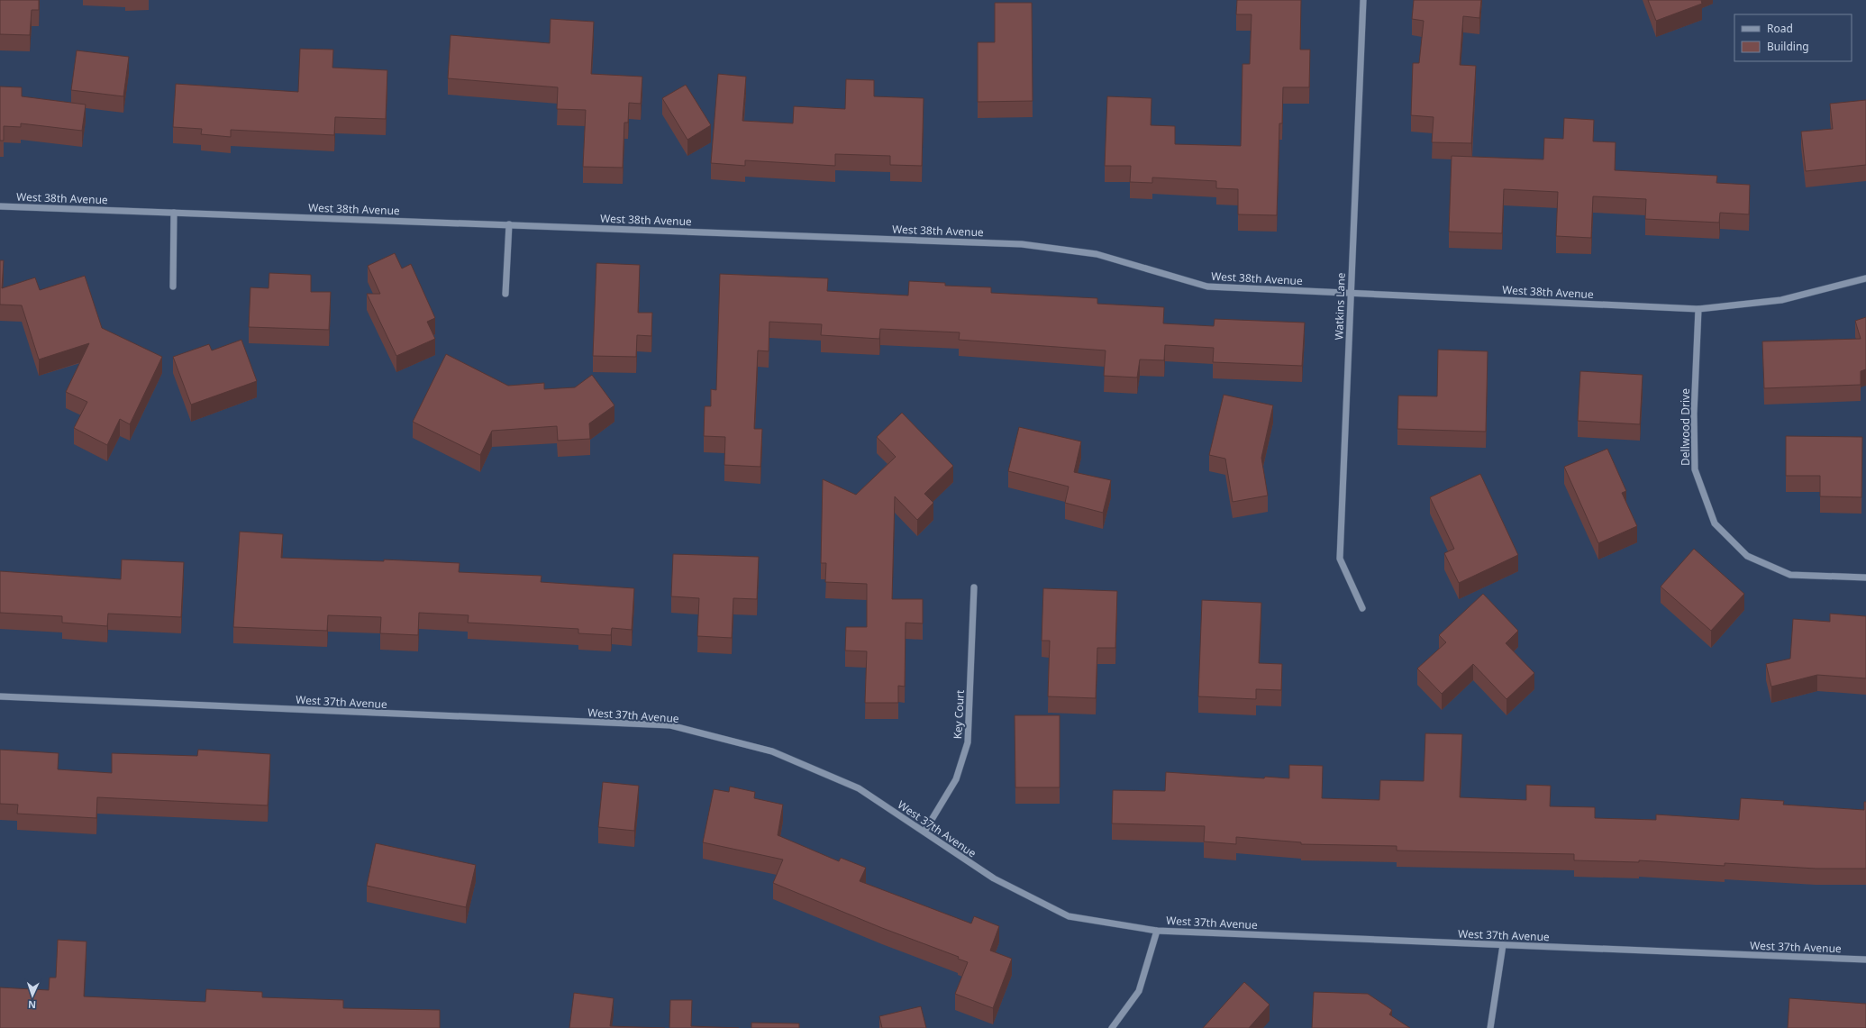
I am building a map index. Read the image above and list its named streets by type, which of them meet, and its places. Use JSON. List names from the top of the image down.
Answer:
{
  "streets": {
    "street": [
      "West 38th Avenue",
      "Watkins Lane",
      "Dellwood Drive",
      "West 37th Avenue",
      "Key Court"
    ]
  },
  "crossings": [
    ["West 38th Avenue", "Watkins Lane"],
    ["West 38th Avenue", "Dellwood Drive"],
    ["West 37th Avenue", "Key Court"]
  ],
  "legend": ["Road", "Building"],
  "north": "bottom"
}
